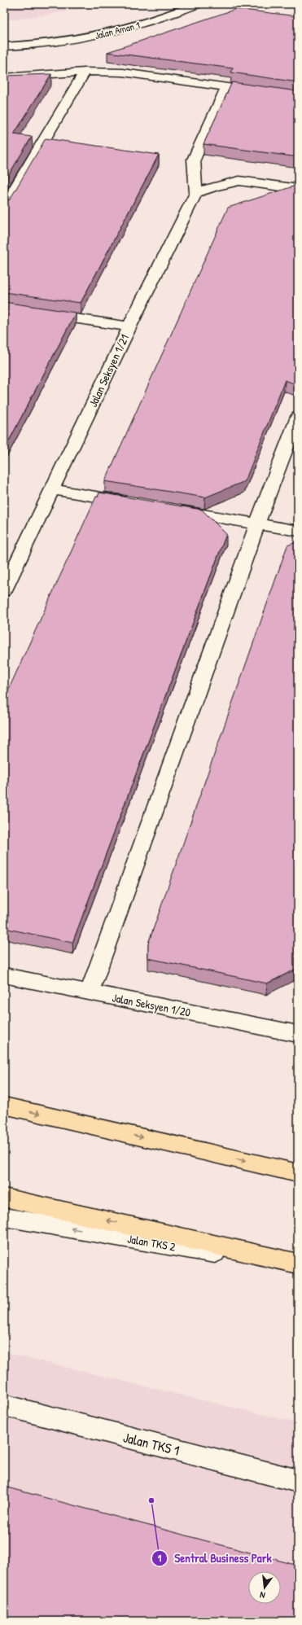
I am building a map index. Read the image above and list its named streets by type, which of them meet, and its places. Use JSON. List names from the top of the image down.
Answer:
{
  "streets": {
    "street": [
      "Jalan Aman 1",
      "Jalan Seksyen 1/21",
      "Jalan Seksyen 1/20",
      "Jalan TKS 2",
      "Jalan TKS 1"
    ]
  },
  "one_way": ["Jalan TKS 2"],
  "places": ["Sentral Business Park"],
  "north": "bottom"
}
